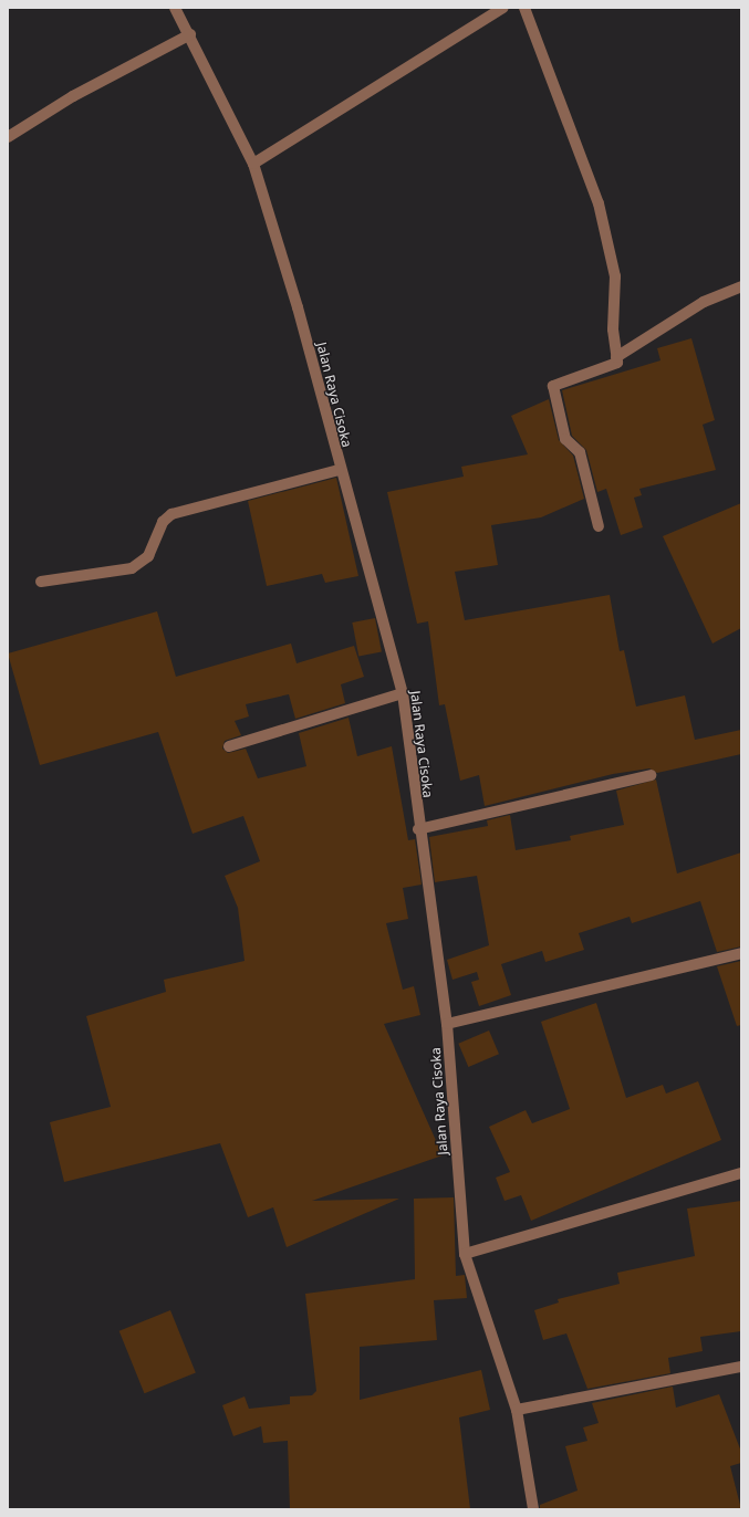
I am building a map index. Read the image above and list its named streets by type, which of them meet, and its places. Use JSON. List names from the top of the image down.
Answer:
{
  "streets": {
    "street": ["Jalan Raya Cisoka"]
  }
}
